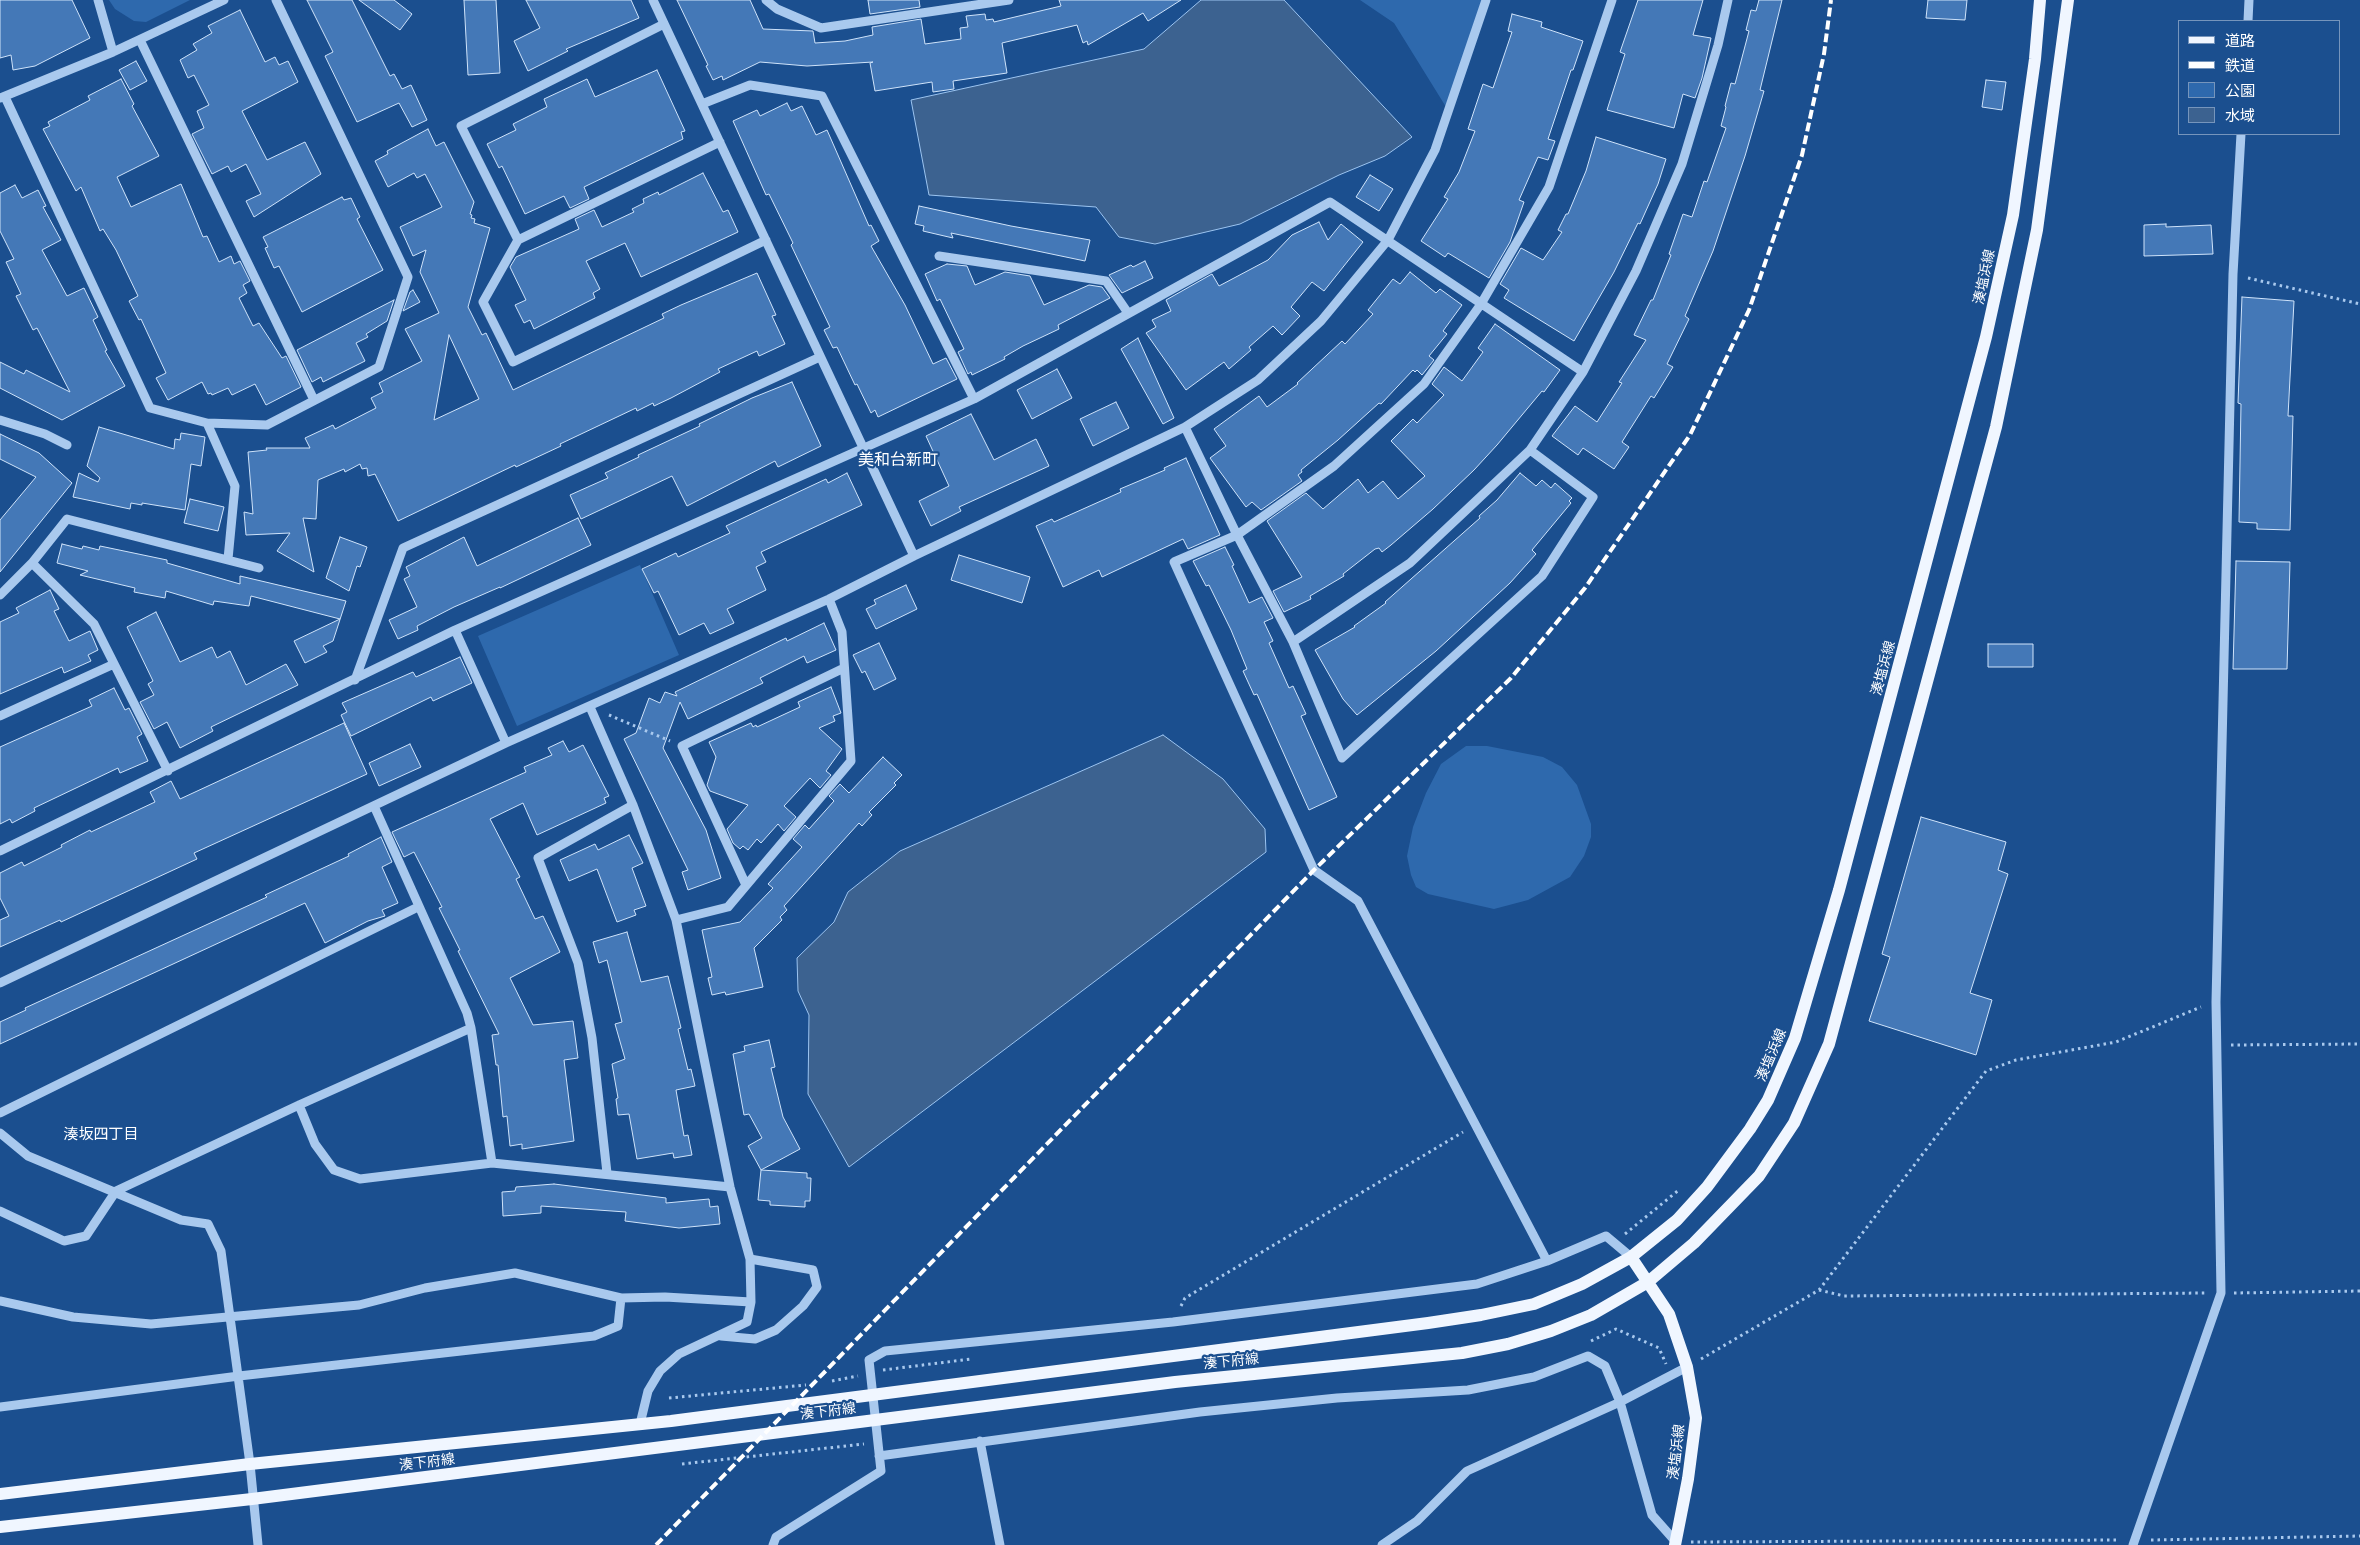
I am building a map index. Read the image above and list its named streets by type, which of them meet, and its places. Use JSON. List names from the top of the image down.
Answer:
{
  "streets": {
    "main road": ["湊塩浜線", "湊下府線"]
  },
  "crossings": [
    ["湊塩浜線", "湊下府線"]
  ],
  "districts": ["美和台新町", "湊坂四丁目"],
  "legend": [
    "道路",
    "鉄道",
    "公園",
    "水域"
  ]
}
